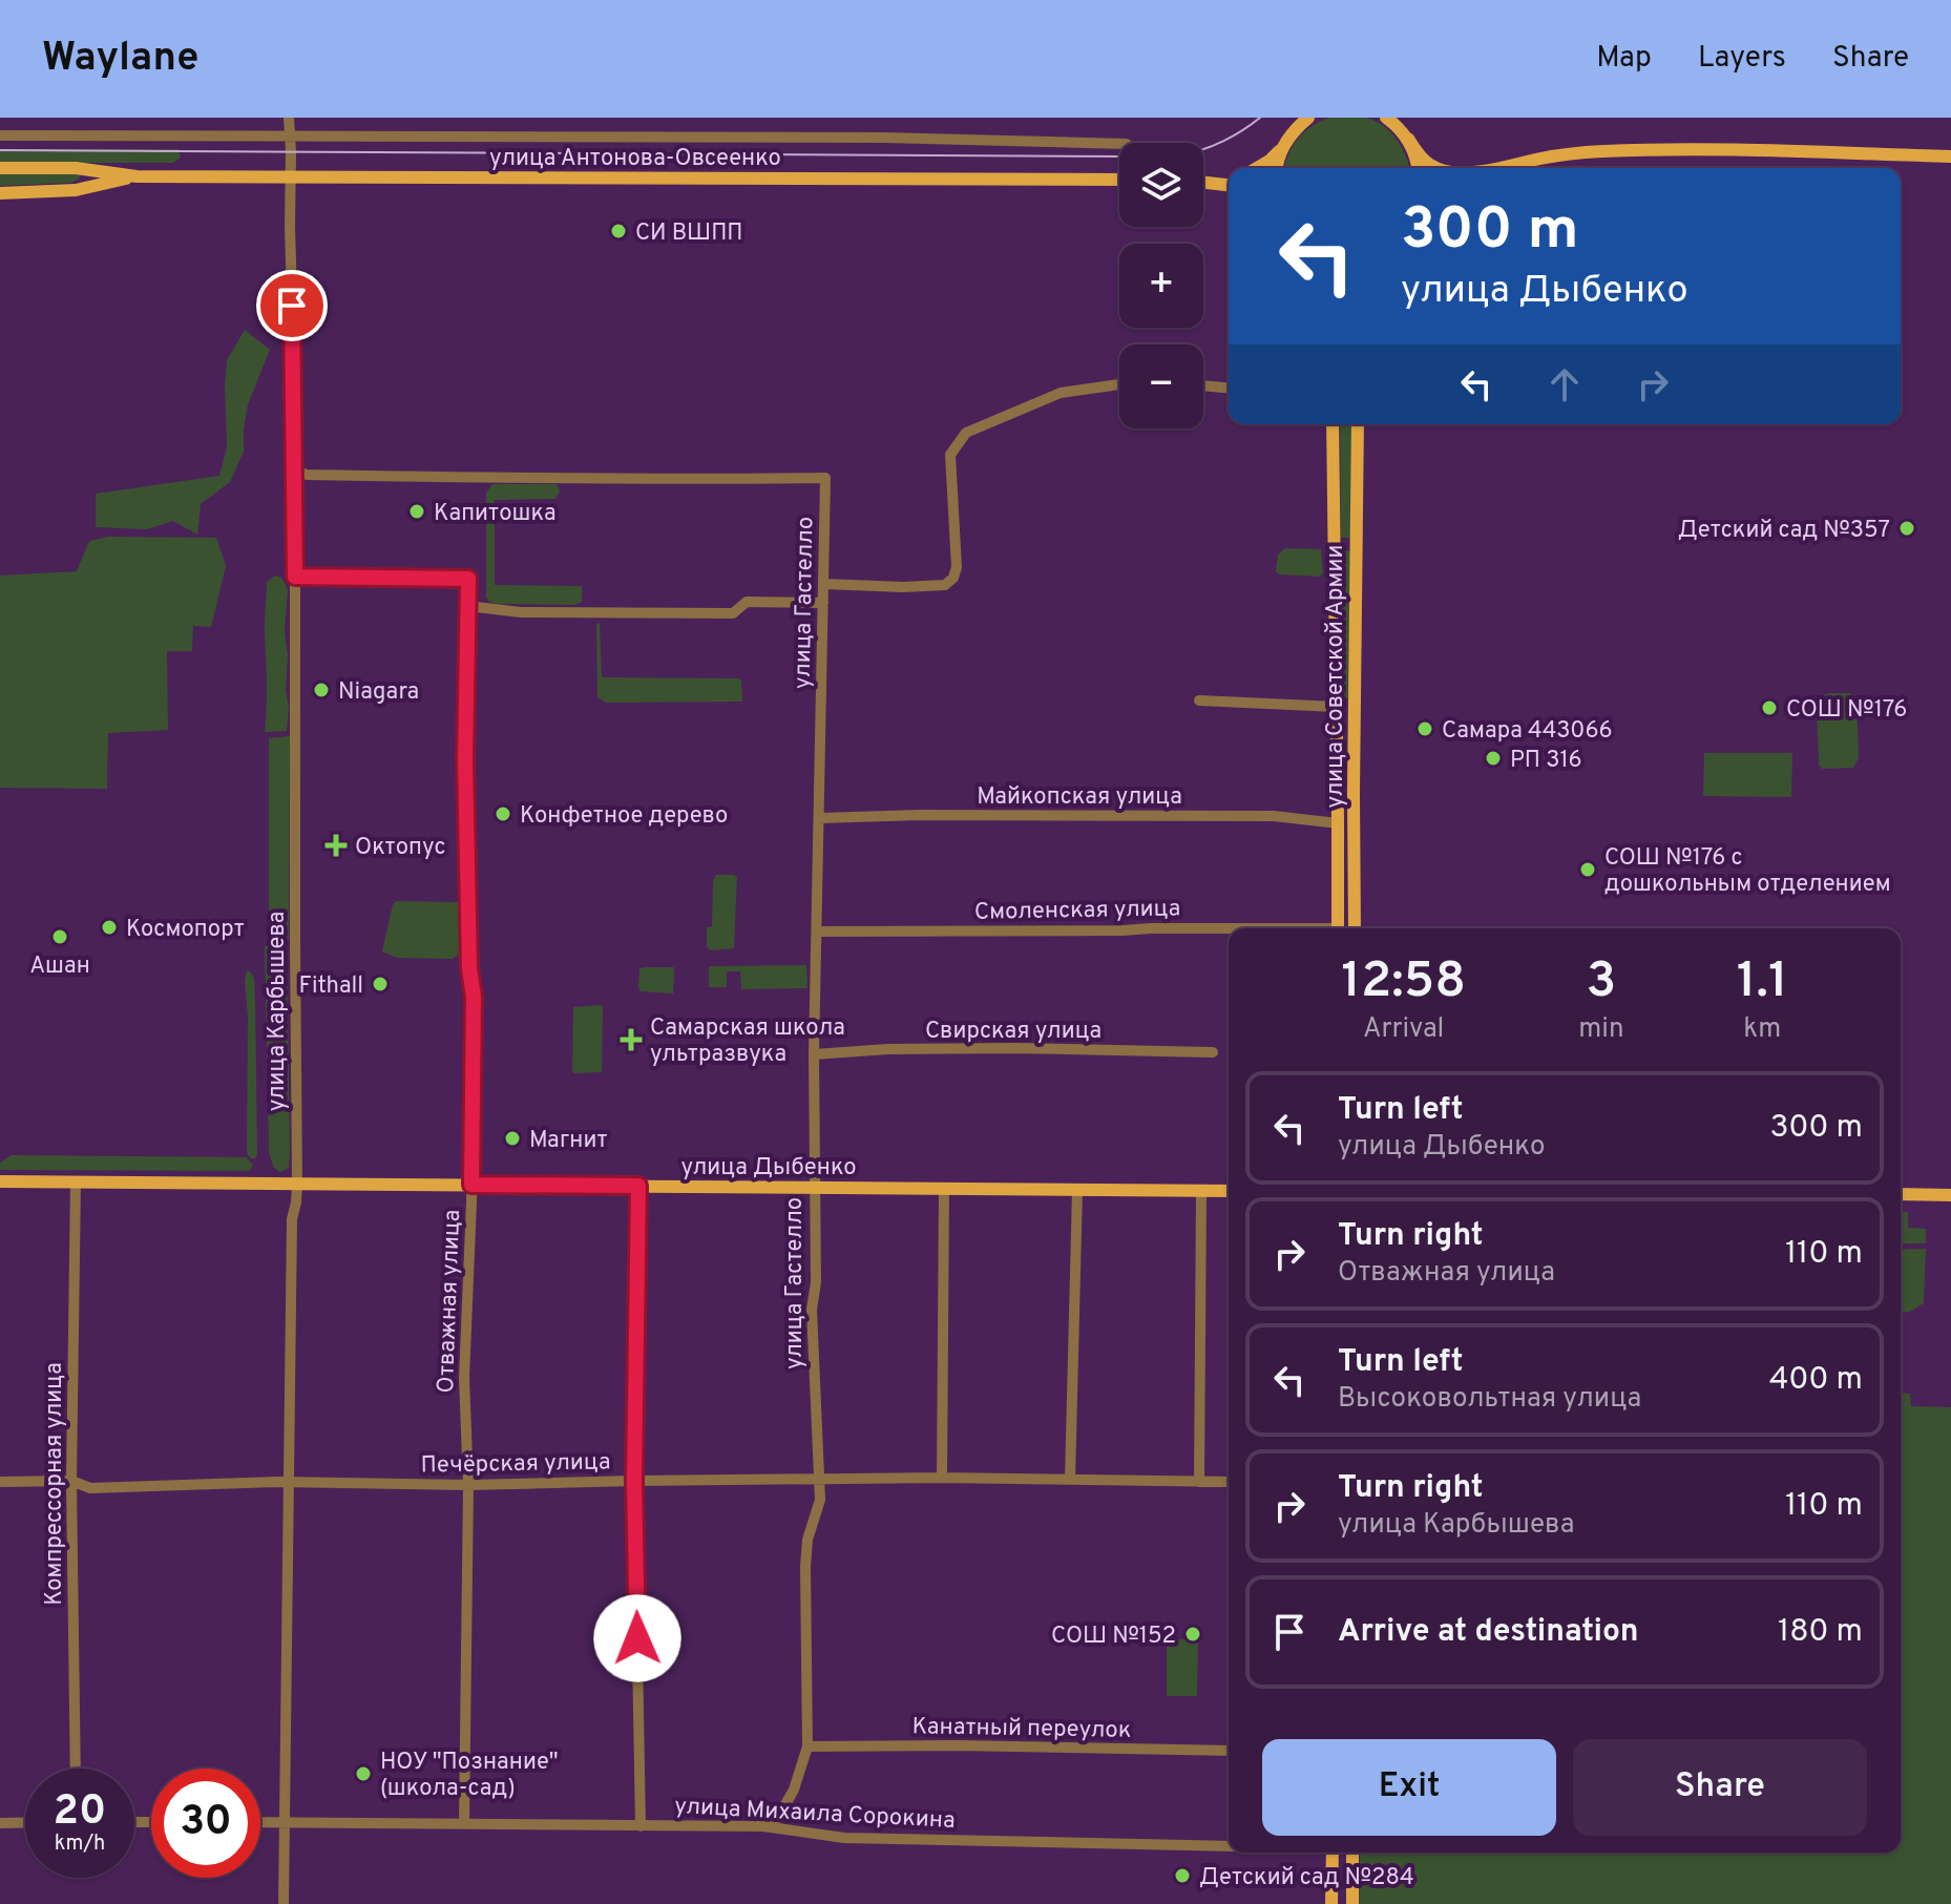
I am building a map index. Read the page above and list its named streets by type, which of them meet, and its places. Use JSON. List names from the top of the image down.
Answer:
{
  "streets": {
    "main road": ["улица Антонова-Овсеенко", "улица Советской Армии", "улица Дыбенко"],
    "street": [
      "улица Гастелло",
      "Майкопская улица",
      "Смоленская улица",
      "улица Карбышева",
      "Свирская улица",
      "Отважная улица",
      "Печёрская улица",
      "Компрессорная улица",
      "Канатный переулок",
      "улица Михаила Сорокина"
    ]
  },
  "crossings": [
    ["улица Антонова-Овсеенко", "улица Карбышева"],
    ["улица Гастелло", "Майкопская улица"],
    ["улица Гастелло", "Смоленская улица"],
    ["улица Гастелло", "улица Карбышева"],
    ["улица Гастелло", "Свирская улица"],
    ["улица Гастелло", "улица Дыбенко"],
    ["улица Гастелло", "Печёрская улица"],
    ["улица Гастелло", "Канатный переулок"],
    ["улица Гастелло", "улица Михаила Сорокина"],
    ["улица Советской Армии", "Майкопская улица"],
    ["улица Карбышева", "улица Дыбенко"],
    ["улица Карбышева", "Отважная улица"],
    ["улица Карбышева", "Печёрская улица"],
    ["улица Карбышева", "улица Михаила Сорокина"],
    ["улица Дыбенко", "Отважная улица"],
    ["улица Дыбенко", "Компрессорная улица"],
    ["Отважная улица", "Печёрская улица"],
    ["Отважная улица", "улица Михаила Сорокина"],
    ["Печёрская улица", "Компрессорная улица"]
  ],
  "places": {
    "other": [
      "СИ ВШПП",
      "Капитошка",
      "Детский сад №357",
      "Niagara",
      "СОШ №176",
      "Самара 443066",
      "РП 316",
      "Конфетное дерево",
      "СОШ №176 с дошкольным отделением",
      "Космопорт",
      "Ашан",
      "Fithall",
      "Магнит",
      "СОШ №152",
      "НОУ \"Познание\" (школа-сад)",
      "Детский сад №284"
    ],
    "health": ["Октопус", "Самарская школа ультразвука"]
  },
  "page": {
    "header": "Waylane",
    "nav": ["Map", "Layers", "Share"],
    "map_buttons": ["+", "−"],
    "turn": ["300 m", "улица Дыбенко"],
    "eta": [
      "12:58",
      "Arrival",
      "3",
      "min",
      "1.1",
      "km"
    ],
    "list": [
      {
        "name": "Turn left",
        "note": "улица Дыбенко",
        "value": "300 m"
      },
      {
        "name": "Turn right",
        "note": "Отважная улица",
        "value": "110 m"
      },
      {
        "name": "Turn left",
        "note": "Высоковольтная улица",
        "value": "400 m"
      },
      {
        "name": "Turn right",
        "note": "улица Карбышева",
        "value": "110 m"
      },
      {
        "name": "Arrive at destination",
        "value": "180 m"
      }
    ],
    "buttons": ["Exit", "Share"],
    "speed": "20 km/h",
    "limit": "30"
  }
}
